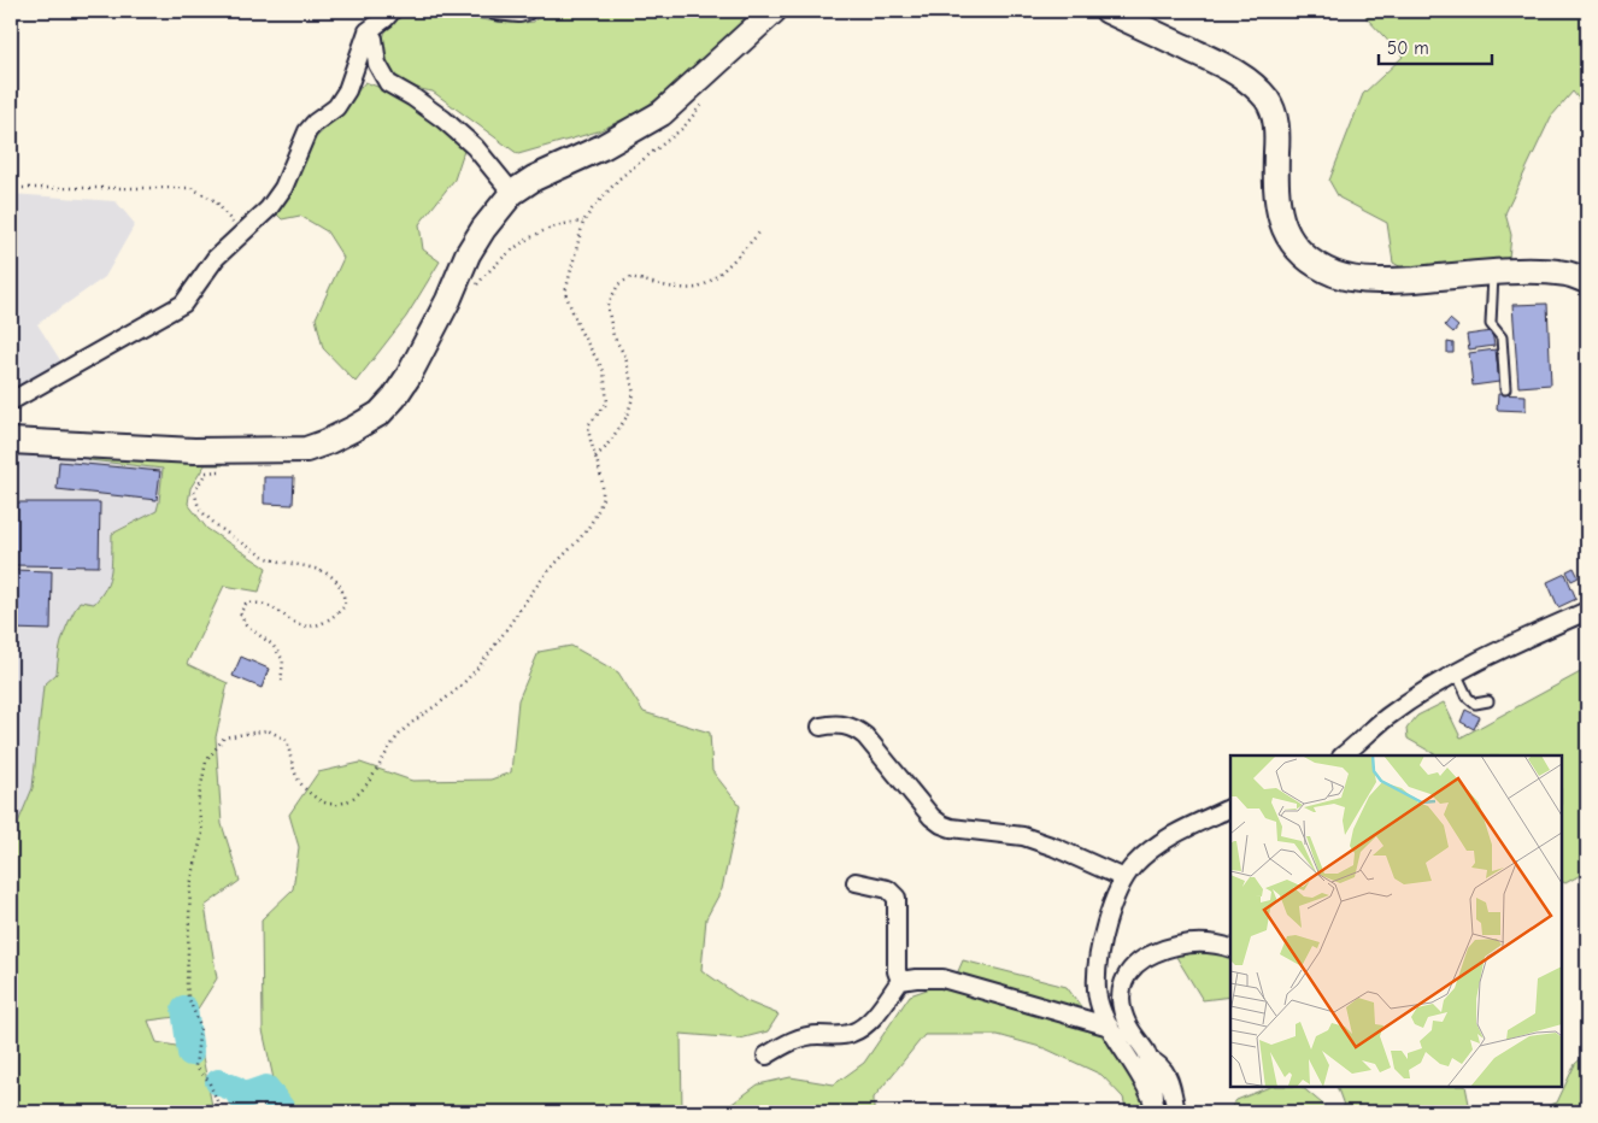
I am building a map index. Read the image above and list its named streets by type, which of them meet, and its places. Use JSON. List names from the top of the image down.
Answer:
{
  "scale_bar": "50 m"
}
